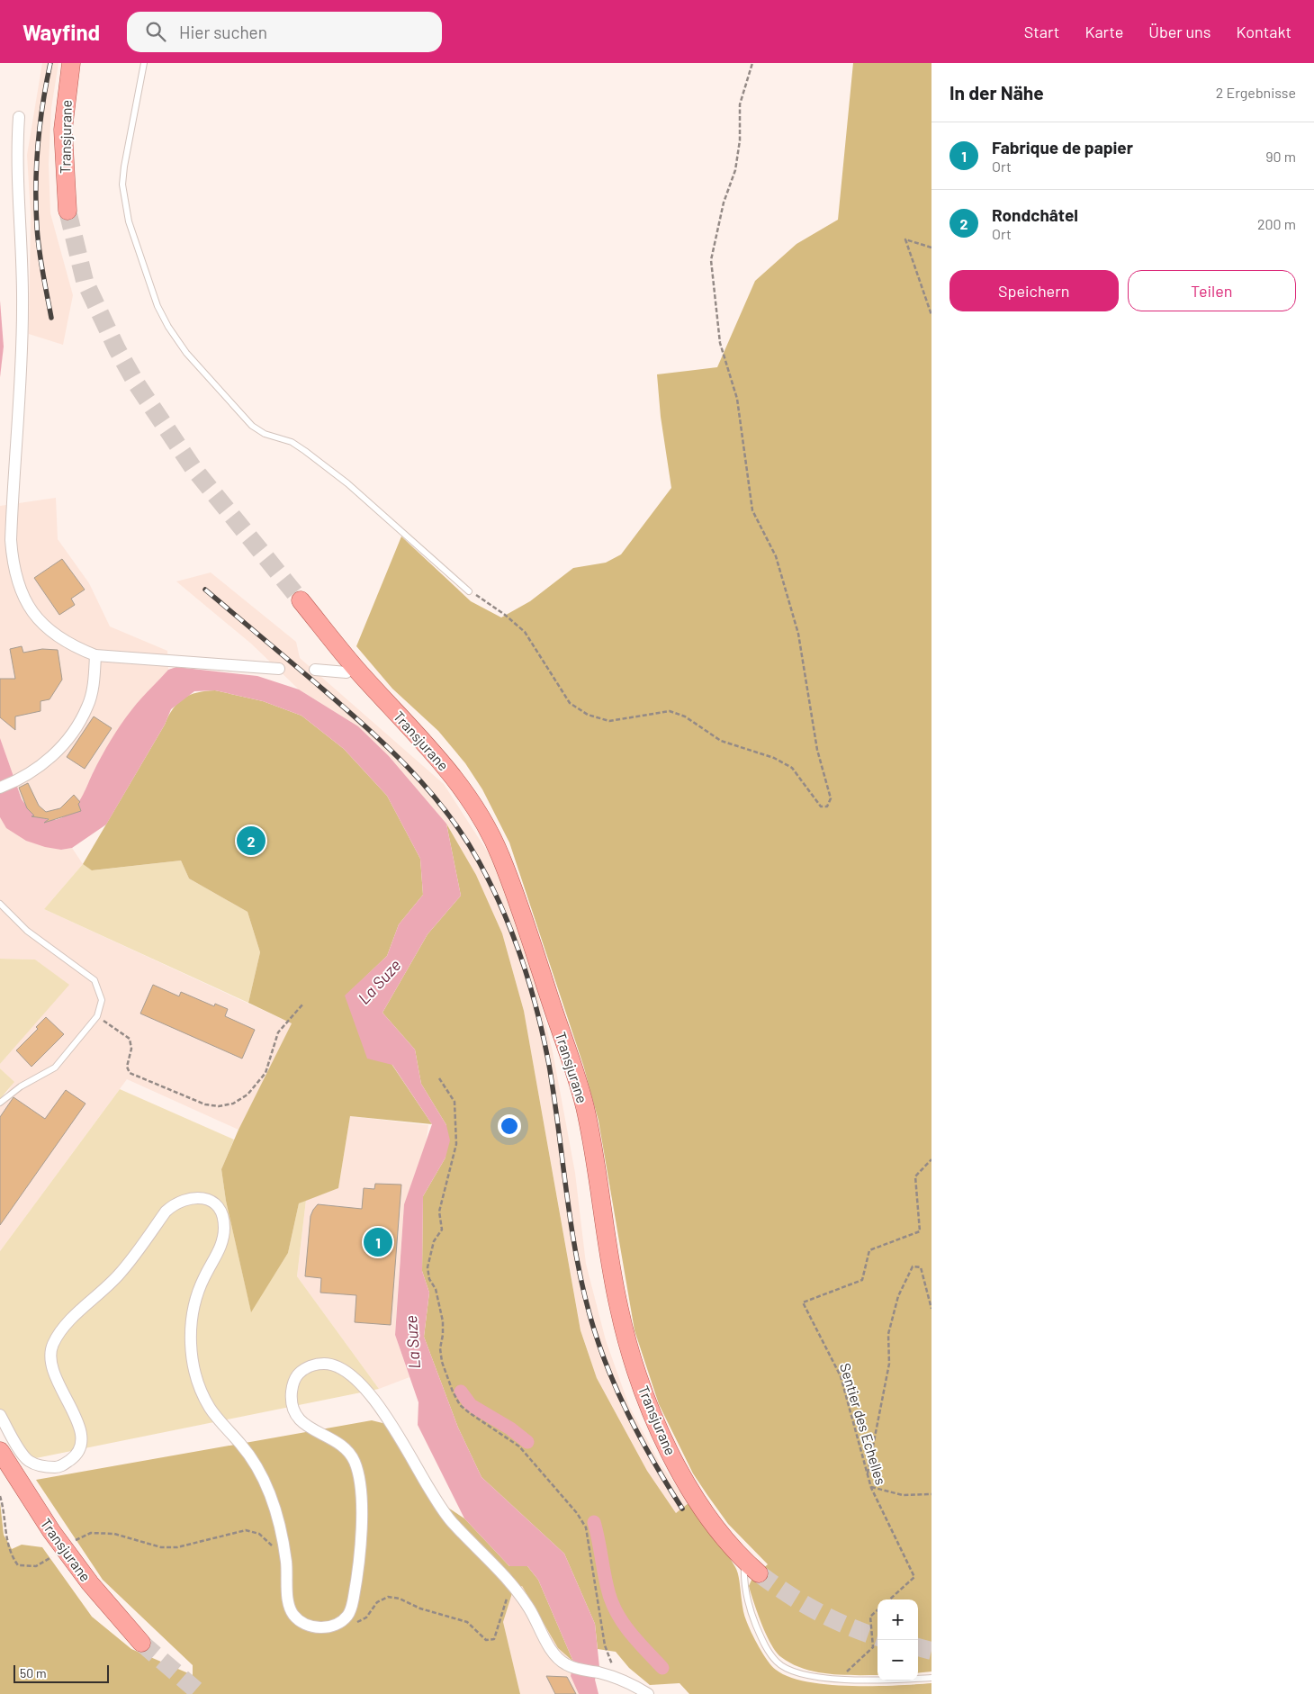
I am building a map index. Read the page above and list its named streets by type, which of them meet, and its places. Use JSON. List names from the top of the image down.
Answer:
{
  "streets": {
    "main road": ["Transjurane"],
    "path": ["Sentier des Echelles"]
  },
  "water": ["La Suze"],
  "scale_bar": "50 m",
  "page": {
    "header": "Wayfind",
    "search": "Hier suchen",
    "nav": [
      "Start",
      "Karte",
      "Über uns",
      "Kontakt"
    ],
    "heading": ["In der Nähe", "2 Ergebnisse"],
    "list": [
      {
        "mark": "1",
        "name": "Fabrique de papier",
        "note": "Ort",
        "value": "90 m"
      },
      {
        "mark": "2",
        "name": "Rondchâtel",
        "note": "Ort",
        "value": "200 m"
      }
    ],
    "buttons": ["Speichern", "Teilen"],
    "pins": ["2", "1"],
    "map_buttons": ["+", "−"],
    "scale": "50 m"
  }
}
